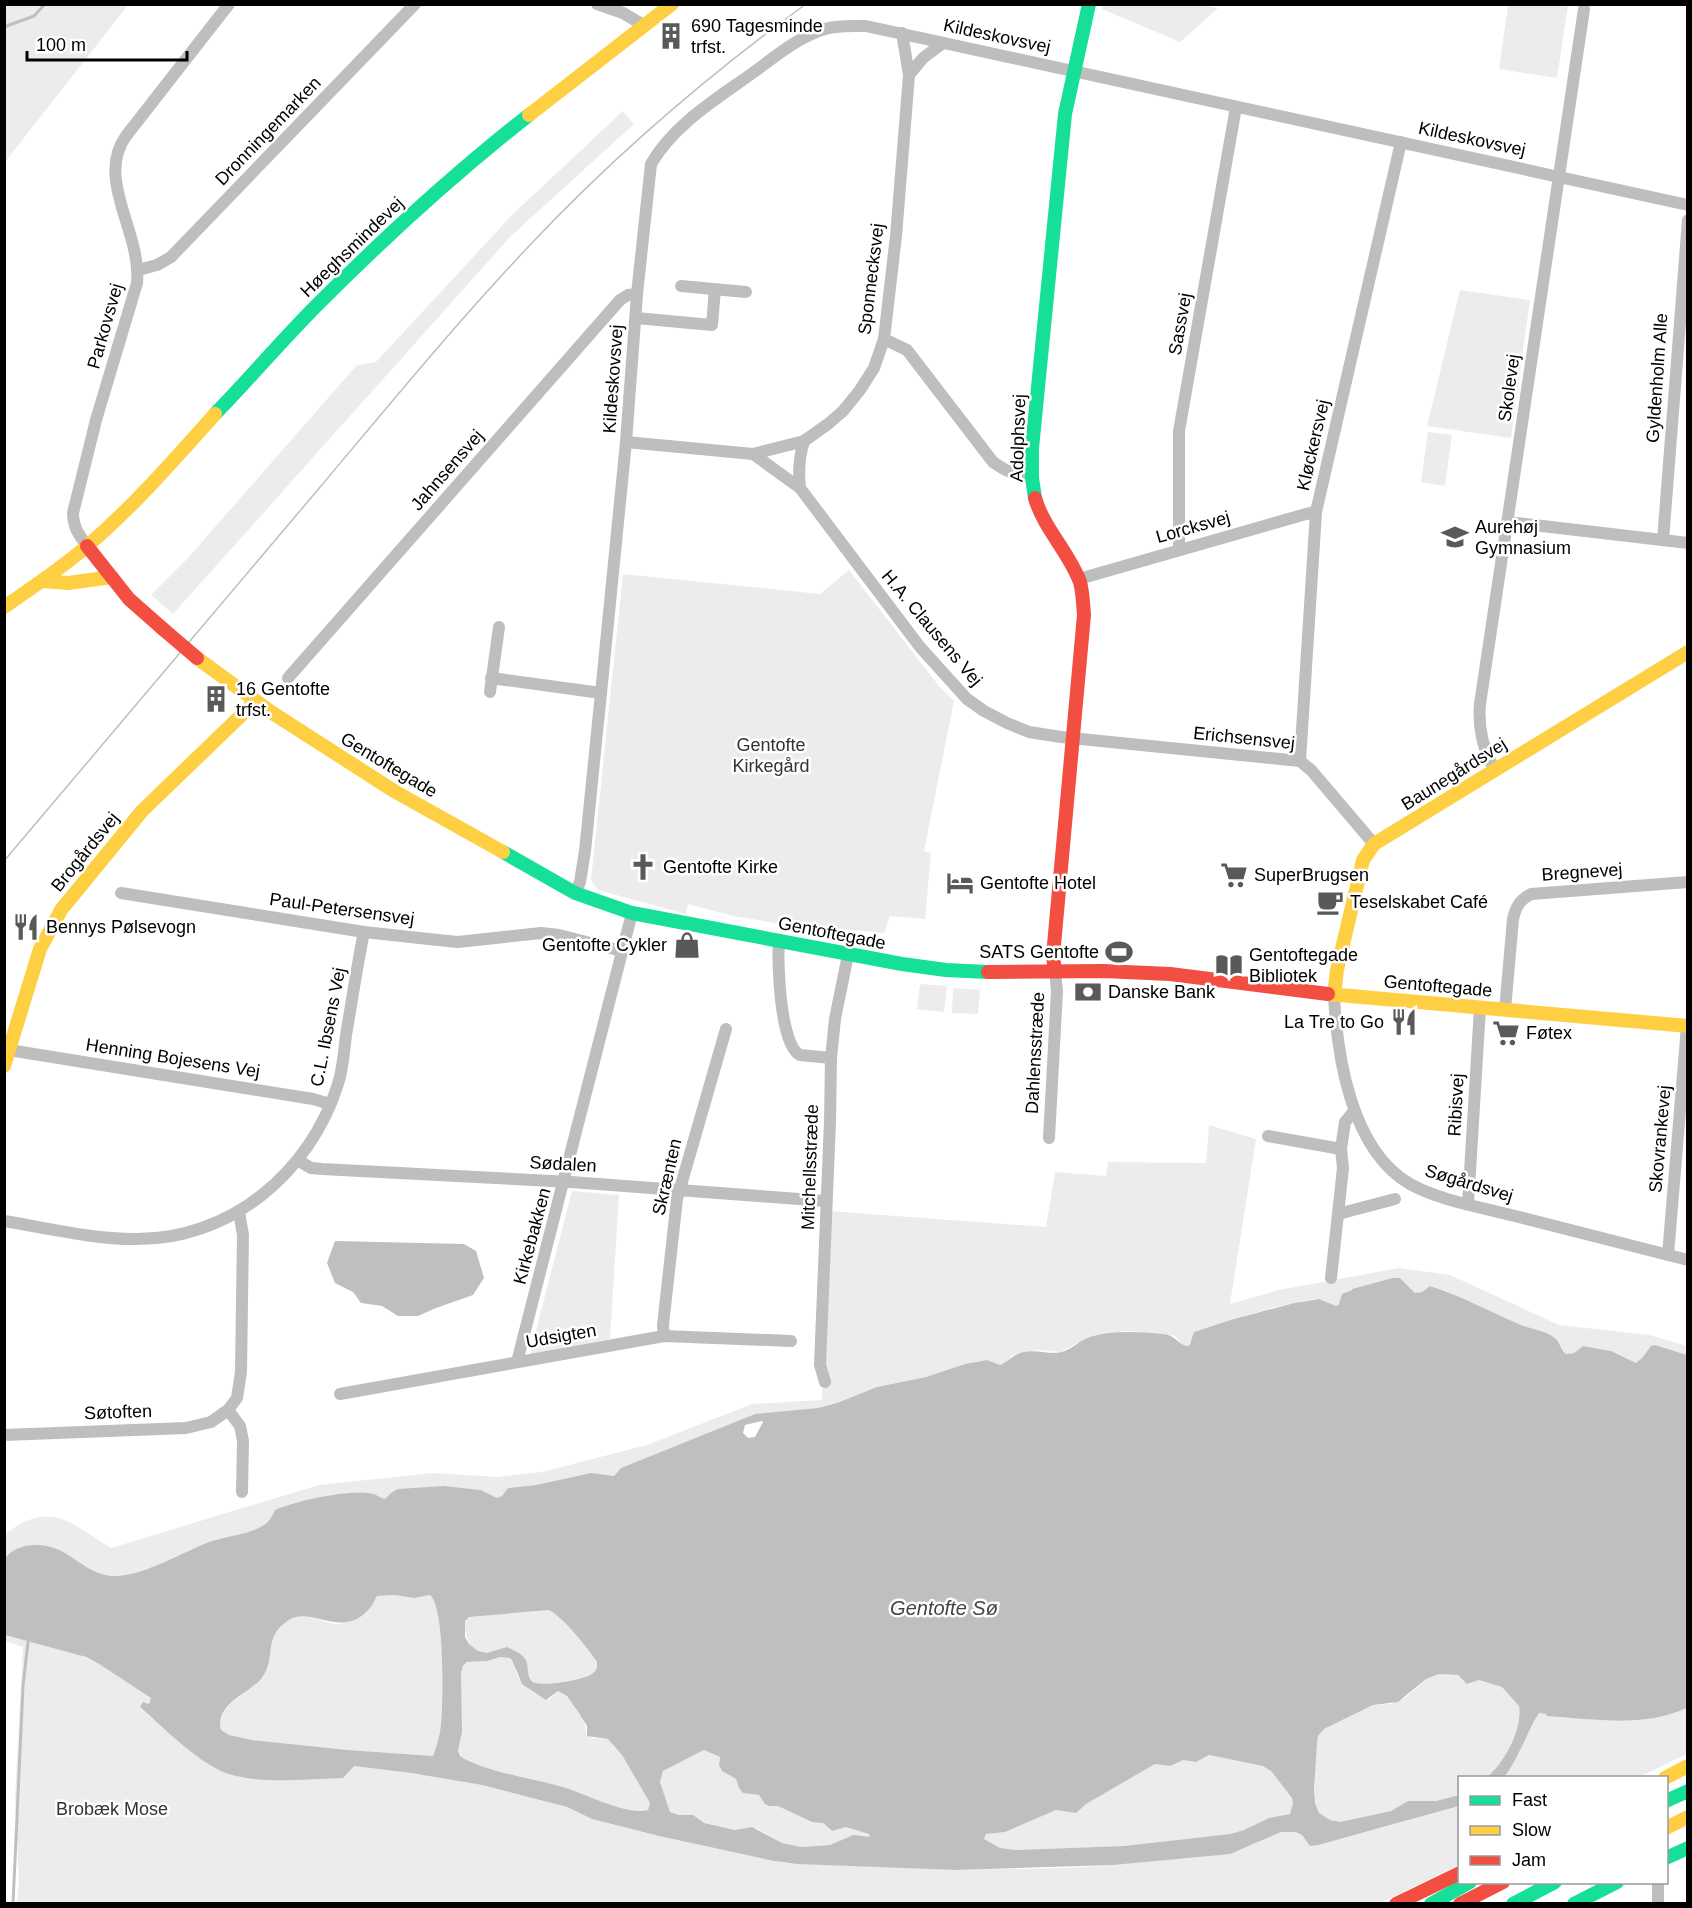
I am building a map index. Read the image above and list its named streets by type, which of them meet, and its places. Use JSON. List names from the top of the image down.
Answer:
{
  "streets": {
    "main road": [
      "Høeghsmindevej",
      "Adolphsvej",
      "Gentoftegade",
      "Baunegårdsvej",
      "Brogårdsvej"
    ],
    "street": [
      "Kildeskovsvej",
      "Dronningemarken",
      "Sponnecksvej",
      "Sassvej",
      "Parkovsvej",
      "Gyldenholm Alle",
      "Skolevej",
      "Kløckersvej",
      "Jahnsensvej",
      "Lorcksvej",
      "H.A. Clausens Vej",
      "Erichsensvej",
      "Bregnevej",
      "Paul-Petersensvej",
      "C.L. Ibsens Vej",
      "Dahlensstræde",
      "Henning Bojesens Vej",
      "Ribisvej",
      "Skovrankevej",
      "Sødalen",
      "Mitchellsstræde",
      "Skrænten",
      "Søgårdsvej",
      "Kirkebakken",
      "Udsigten",
      "Søtoften"
    ]
  },
  "crossings": [
    ["Kildeskovsvej", "Sponnecksvej"],
    ["Kildeskovsvej", "Sassvej"],
    ["Kildeskovsvej", "Skolevej"],
    ["Kildeskovsvej", "Adolphsvej"],
    ["Kildeskovsvej", "Kløckersvej"],
    ["Kildeskovsvej", "Jahnsensvej"],
    ["Kildeskovsvej", "Gentoftegade"],
    ["Dronningemarken", "Parkovsvej"],
    ["Høeghsmindevej", "Parkovsvej"],
    ["Høeghsmindevej", "Gentoftegade"],
    ["Sponnecksvej", "H.A. Clausens Vej"],
    ["Sassvej", "Lorcksvej"],
    ["Parkovsvej", "Gentoftegade"],
    ["Skolevej", "Baunegårdsvej"],
    ["Adolphsvej", "Lorcksvej"],
    ["Adolphsvej", "H.A. Clausens Vej"],
    ["Adolphsvej", "Erichsensvej"],
    ["Adolphsvej", "Gentoftegade"],
    ["Adolphsvej", "Dahlensstræde"],
    ["Kløckersvej", "Lorcksvej"],
    ["Kløckersvej", "Erichsensvej"],
    ["H.A. Clausens Vej", "Erichsensvej"],
    ["Erichsensvej", "Baunegårdsvej"],
    ["Gentoftegade", "Brogårdsvej"],
    ["Gentoftegade", "Bregnevej"],
    ["Gentoftegade", "Dahlensstræde"],
    ["Gentoftegade", "Ribisvej"],
    ["Gentoftegade", "Skovrankevej"],
    ["Gentoftegade", "Mitchellsstræde"],
    ["Gentoftegade", "Søgårdsvej"],
    ["Gentoftegade", "Kirkebakken"],
    ["Brogårdsvej", "Henning Bojesens Vej"],
    ["Paul-Petersensvej", "C.L. Ibsens Vej"],
    ["Paul-Petersensvej", "Kirkebakken"],
    ["C.L. Ibsens Vej", "Henning Bojesens Vej"],
    ["C.L. Ibsens Vej", "Sødalen"],
    ["Ribisvej", "Søgårdsvej"],
    ["Skovrankevej", "Søgårdsvej"],
    ["Sødalen", "Mitchellsstræde"],
    ["Sødalen", "Skrænten"],
    ["Sødalen", "Kirkebakken"],
    ["Skrænten", "Udsigten"],
    ["Kirkebakken", "Udsigten"]
  ],
  "water": ["Gentofte Sø"],
  "parks": ["Gentofte Kirkegård", "Brobæk Mose"],
  "places": {
    "building": ["690 Tagesminde trfst.", "16 Gentofte trfst."],
    "school or university": ["Aurehøj Gymnasium"],
    "church": ["Gentofte Kirke"],
    "supermarket": ["SuperBrugsen", "Føtex"],
    "hotel": ["Gentofte Hotel"],
    "cafe": ["Teselskabet Café"],
    "restaurant": ["Bennys Pølsevogn", "La Tre to Go"],
    "shop": ["Gentofte Cykler"],
    "sports": ["SATS Gentofte"],
    "library": ["Gentoftegade Bibliotek"],
    "bank": ["Danske Bank"]
  },
  "legend": ["Fast", "Slow", "Jam"],
  "scale_bar": "100 m"
}
